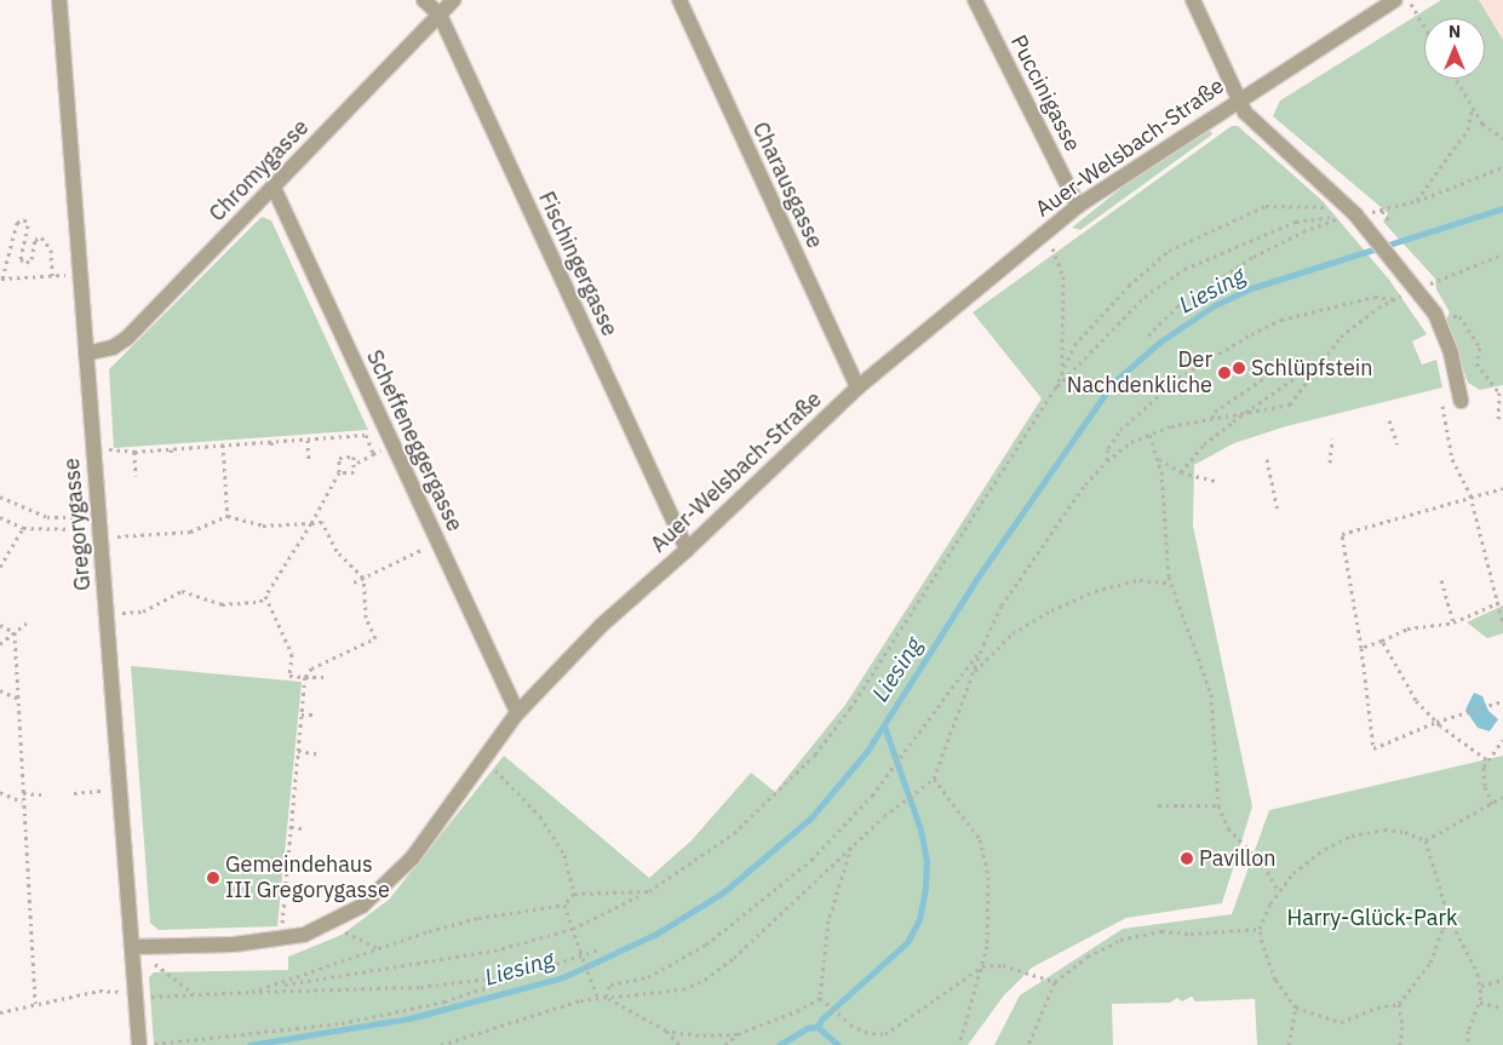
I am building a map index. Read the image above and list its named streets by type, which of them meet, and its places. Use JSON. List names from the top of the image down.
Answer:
{
  "streets": {
    "street": [
      "Puccinigasse",
      "Auer-Welsbach-Straße",
      "Chromygasse",
      "Charausgasse",
      "Fischingergasse",
      "Scheffeneggergasse",
      "Gregorygasse"
    ]
  },
  "crossings": [
    ["Puccinigasse", "Auer-Welsbach-Straße"],
    ["Auer-Welsbach-Straße", "Charausgasse"],
    ["Auer-Welsbach-Straße", "Fischingergasse"],
    ["Auer-Welsbach-Straße", "Scheffeneggergasse"],
    ["Auer-Welsbach-Straße", "Gregorygasse"],
    ["Chromygasse", "Fischingergasse"],
    ["Chromygasse", "Scheffeneggergasse"],
    ["Chromygasse", "Gregorygasse"]
  ],
  "water": ["Liesing"],
  "parks": ["Harry-Glück-Park"],
  "places": [
    "Schlüpfstein",
    "Der Nachdenkliche",
    "Pavillon",
    "Gemeindehaus III Gregorygasse"
  ],
  "north": "top"
}
